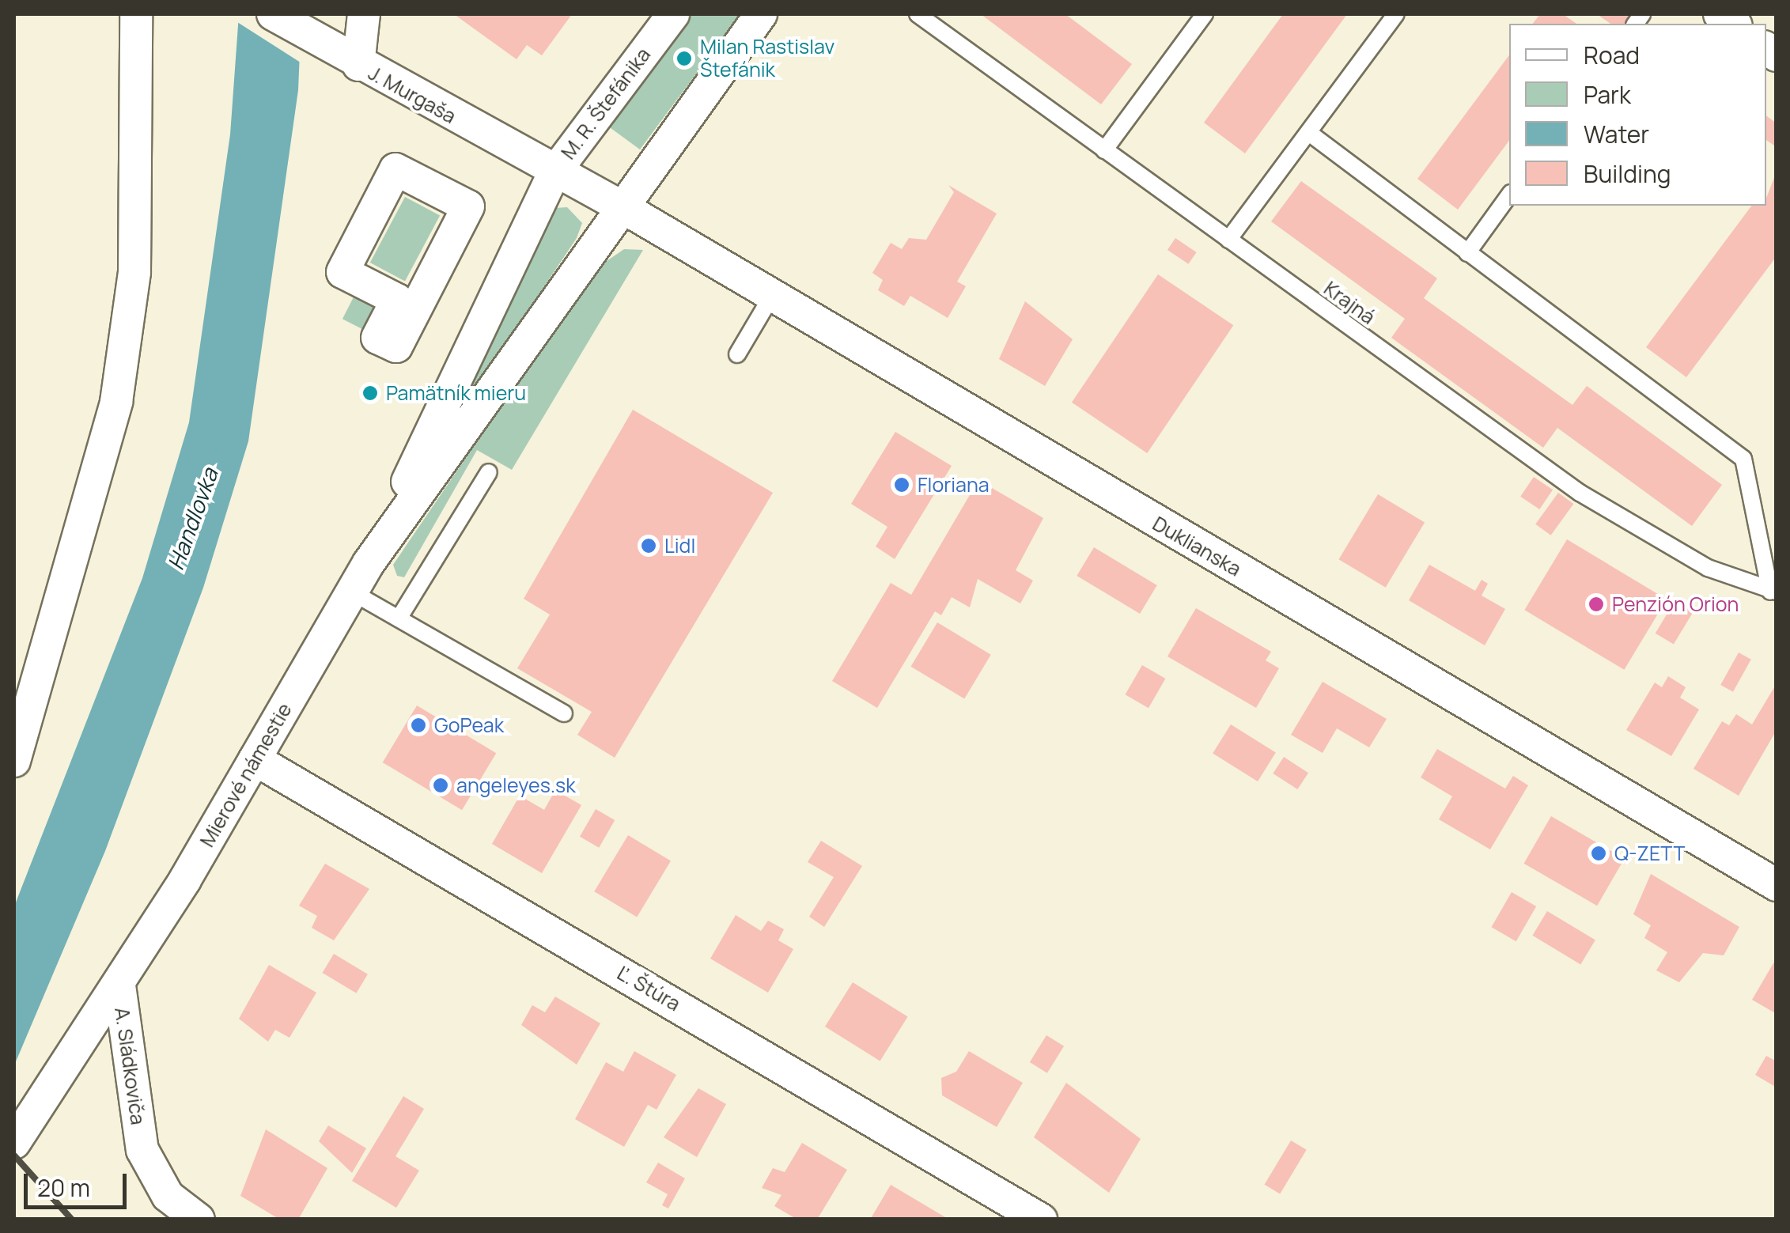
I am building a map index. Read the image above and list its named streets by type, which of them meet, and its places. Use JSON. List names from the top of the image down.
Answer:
{
  "streets": {
    "street": [
      "J. Murgaša",
      "M. R. Štefánika",
      "Duklianska",
      "Mierové námestie",
      "Ľ. Štúra",
      "A. Sládkoviča"
    ],
    "lane": ["Krajná"]
  },
  "crossings": [
    ["J. Murgaša", "M. R. Štefánika"],
    ["J. Murgaša", "Mierové námestie"],
    ["M. R. Štefánika", "Duklianska"],
    ["M. R. Štefánika", "Mierové námestie"],
    ["Duklianska", "Mierové námestie"],
    ["Mierové námestie", "Ľ. Štúra"],
    ["Mierové námestie", "A. Sládkoviča"]
  ],
  "water": ["Handlovka"],
  "places": [
    "Milan Rastislav Štefánik",
    "Pamätník mieru",
    "Floriana",
    "Lidl",
    "Penzión Orion",
    "GoPeak",
    "angeleyes.sk",
    "Q-ZETT"
  ],
  "legend": [
    "Road",
    "Park",
    "Water",
    "Building"
  ],
  "scale_bar": "20 m"
}
